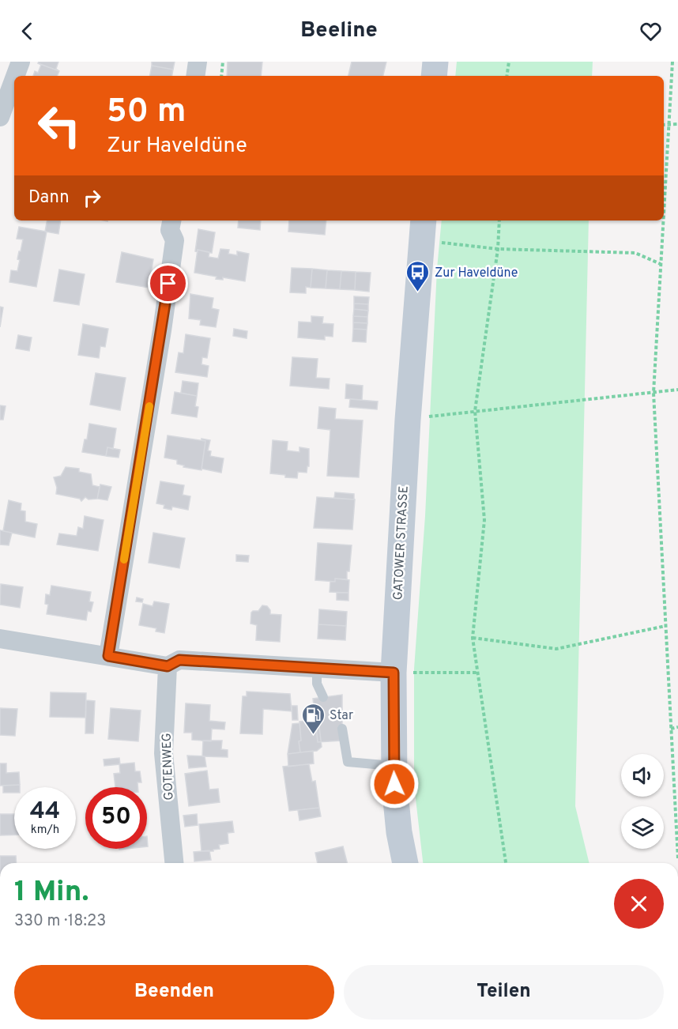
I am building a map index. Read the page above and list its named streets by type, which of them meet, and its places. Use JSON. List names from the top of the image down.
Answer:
{
  "streets": {
    "main road": ["GATOWER STRASSE"],
    "street": ["GOTENWEG"]
  },
  "places": {
    "bus stop": ["Zur Haveldüne"],
    "fuel station": ["Star"]
  },
  "page": {
    "header": "Beeline",
    "turn": ["50 m", "Zur Haveldüne"],
    "then": "Dann",
    "speed": "44 km/h",
    "limit": "50",
    "heading": ["1 Min.", "330 m · 18:23"],
    "buttons": ["Beenden", "Teilen"]
  }
}
